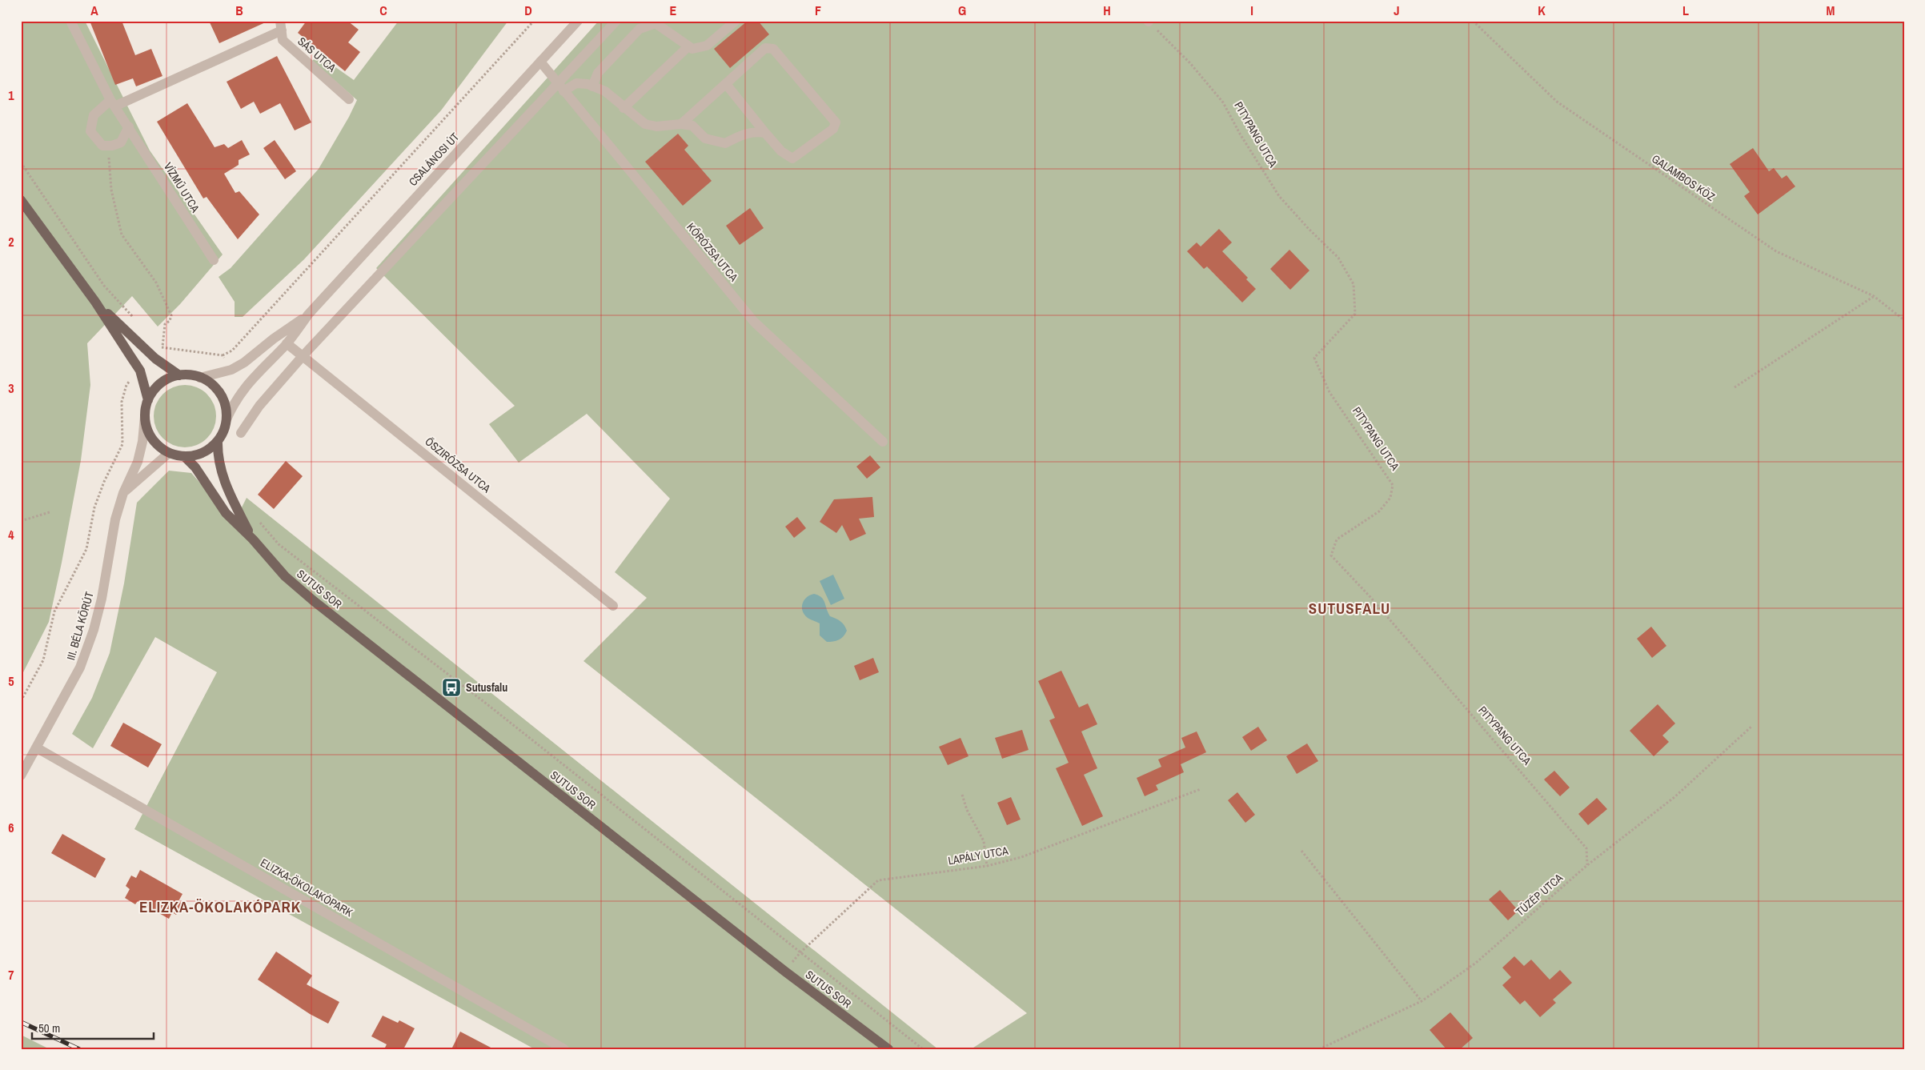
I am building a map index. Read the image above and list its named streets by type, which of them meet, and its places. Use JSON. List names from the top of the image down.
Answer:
{
  "streets": {
    "main road": ["SUTUS SOR"],
    "street": [
      "SÁS UTCA",
      "CSALÁNOSI ÚT",
      "VÍZMŰ UTCA",
      "KŐRÓZSA UTCA",
      "ŐSZIRÓZSA UTCA",
      "III. BÉLA KÖRÚT",
      "ELIZKA-ÖKOLAKÓPARK"
    ],
    "path": [
      "PITYPANG UTCA",
      "GALAMBOS KÖZ",
      "LAPÁLY UTCA",
      "TÜZÉP UTCA"
    ]
  },
  "crossings": [
    ["PITYPANG UTCA", "TÜZÉP UTCA"],
    ["CSALÁNOSI ÚT", "KŐRÓZSA UTCA"],
    ["CSALÁNOSI ÚT", "ŐSZIRÓZSA UTCA"],
    ["CSALÁNOSI ÚT", "III. BÉLA KÖRÚT"],
    ["SUTUS SOR", "LAPÁLY UTCA"],
    ["III. BÉLA KÖRÚT", "ELIZKA-ÖKOLAKÓPARK"]
  ],
  "districts": ["SUTUSFALU", "ELIZKA-ÖKOLAKÓPARK"],
  "places": {
    "bus stop": ["Sutusfalu"]
  },
  "scale_bar": "50 m",
  "grid": {
    "columns": [
      "A",
      "B",
      "C",
      "D",
      "E",
      "F",
      "G",
      "H",
      "I",
      "J",
      "K",
      "L",
      "M"
    ],
    "rows": [
      "1",
      "2",
      "3",
      "4",
      "5",
      "6",
      "7"
    ]
  }
}
